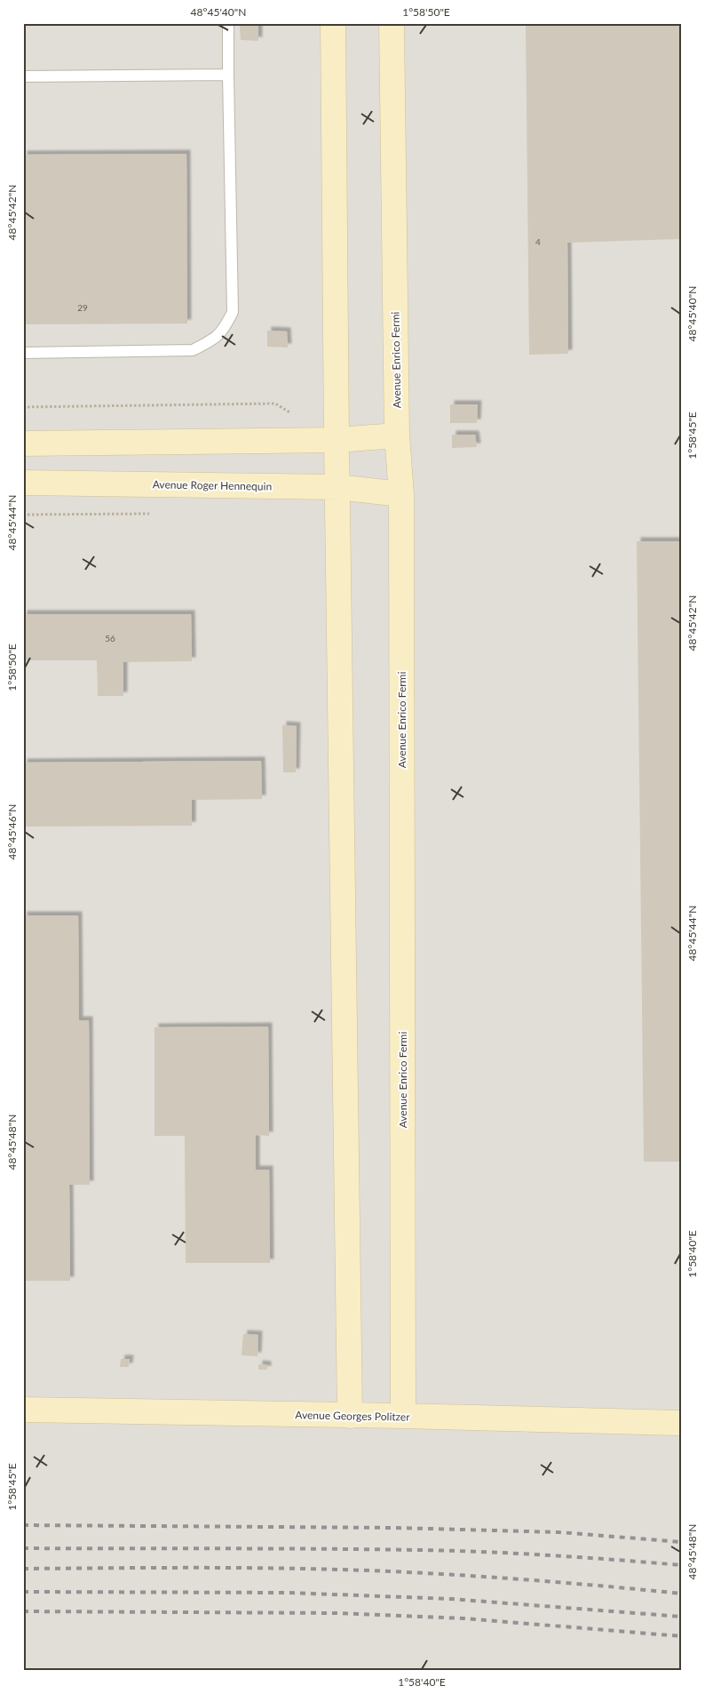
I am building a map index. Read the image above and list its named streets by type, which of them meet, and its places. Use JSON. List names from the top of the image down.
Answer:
{
  "streets": {
    "street": ["Avenue Enrico Fermi", "Avenue Roger Hennequin", "Avenue Georges Politzer"]
  },
  "crossings": [
    ["Avenue Enrico Fermi", "Avenue Roger Hennequin"],
    ["Avenue Enrico Fermi", "Avenue Georges Politzer"]
  ],
  "house_numbers": ["4", "29", "56"],
  "coordinates": [
    "48°45'40\"N",
    "1°58'50\"E",
    "48°45'42\"N",
    "1°58'45\"E",
    "48°45'44\"N",
    "48°45'46\"N",
    "48°45'48\"N",
    "1°58'40\"E"
  ]
}
